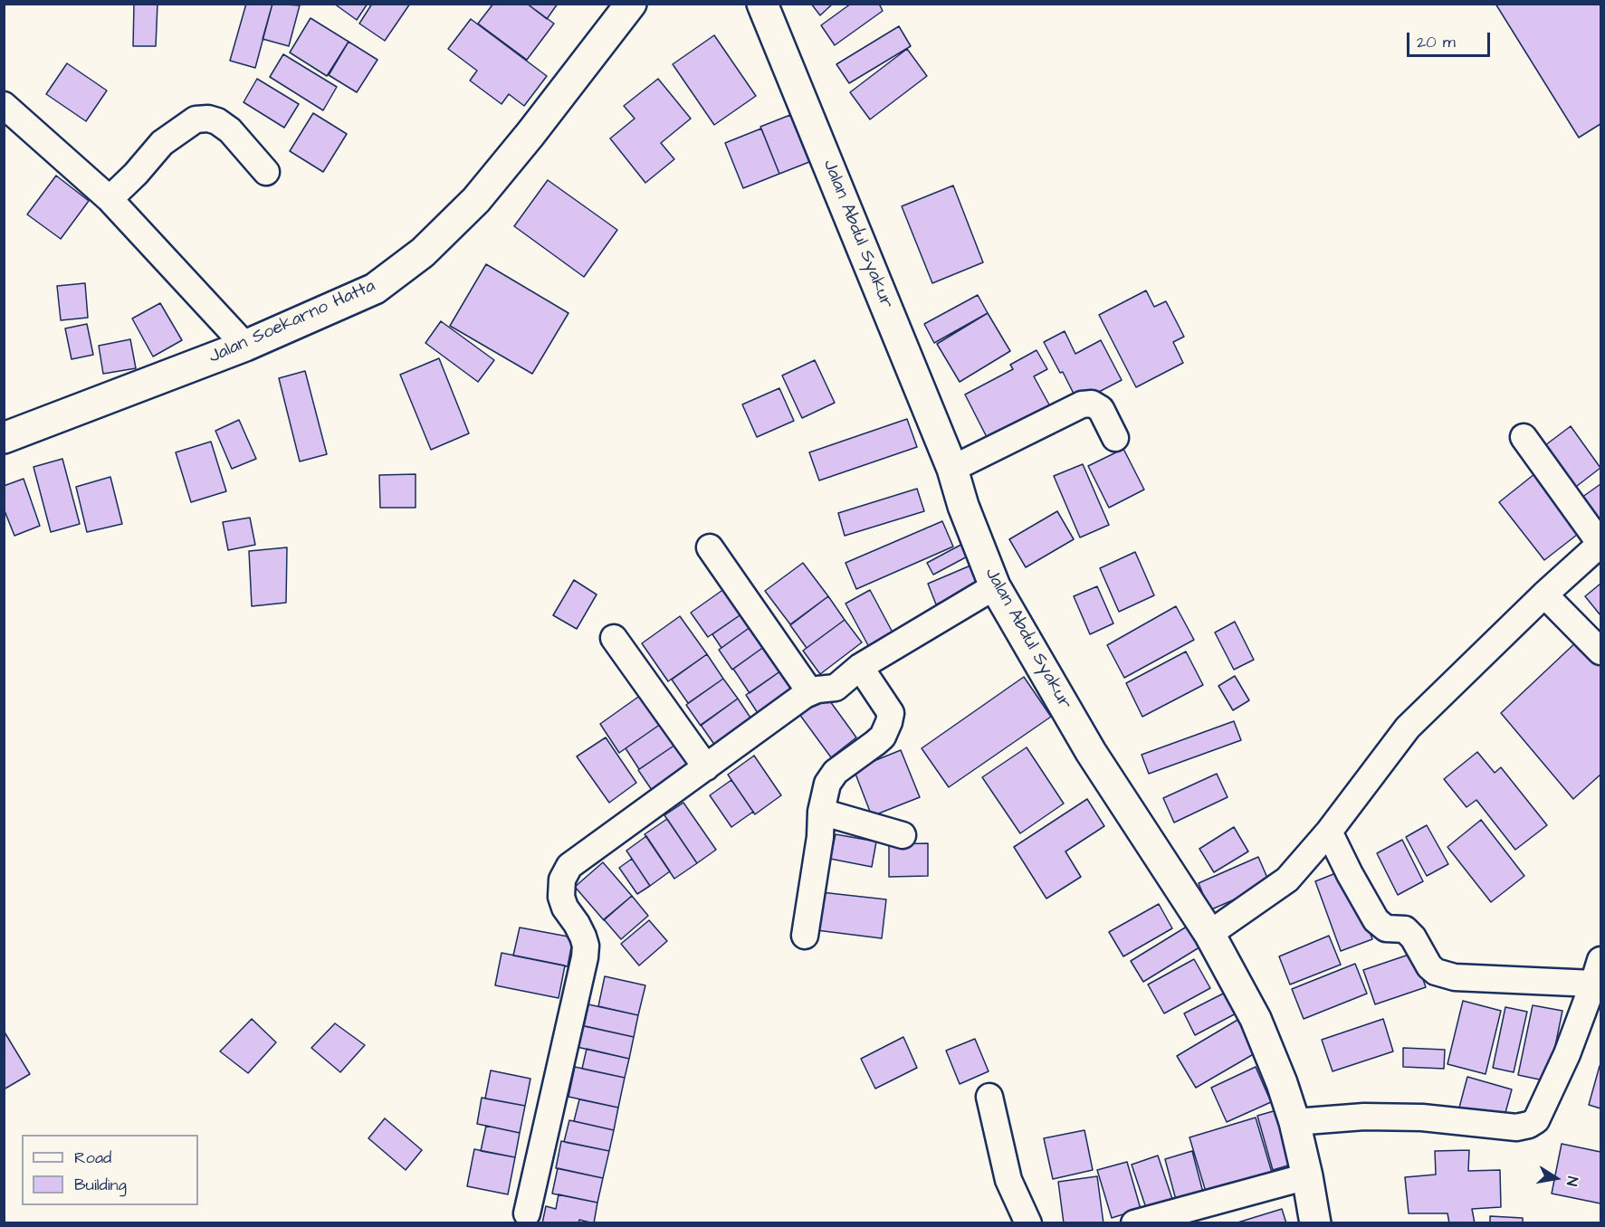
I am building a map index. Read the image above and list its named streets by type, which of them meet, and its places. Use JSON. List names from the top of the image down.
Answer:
{
  "streets": {
    "street": ["Jalan Abdul Syakur", "Jalan Soekarno Hatta"]
  },
  "legend": ["Road", "Building"],
  "scale_bar": "20 m",
  "north": "right"
}
